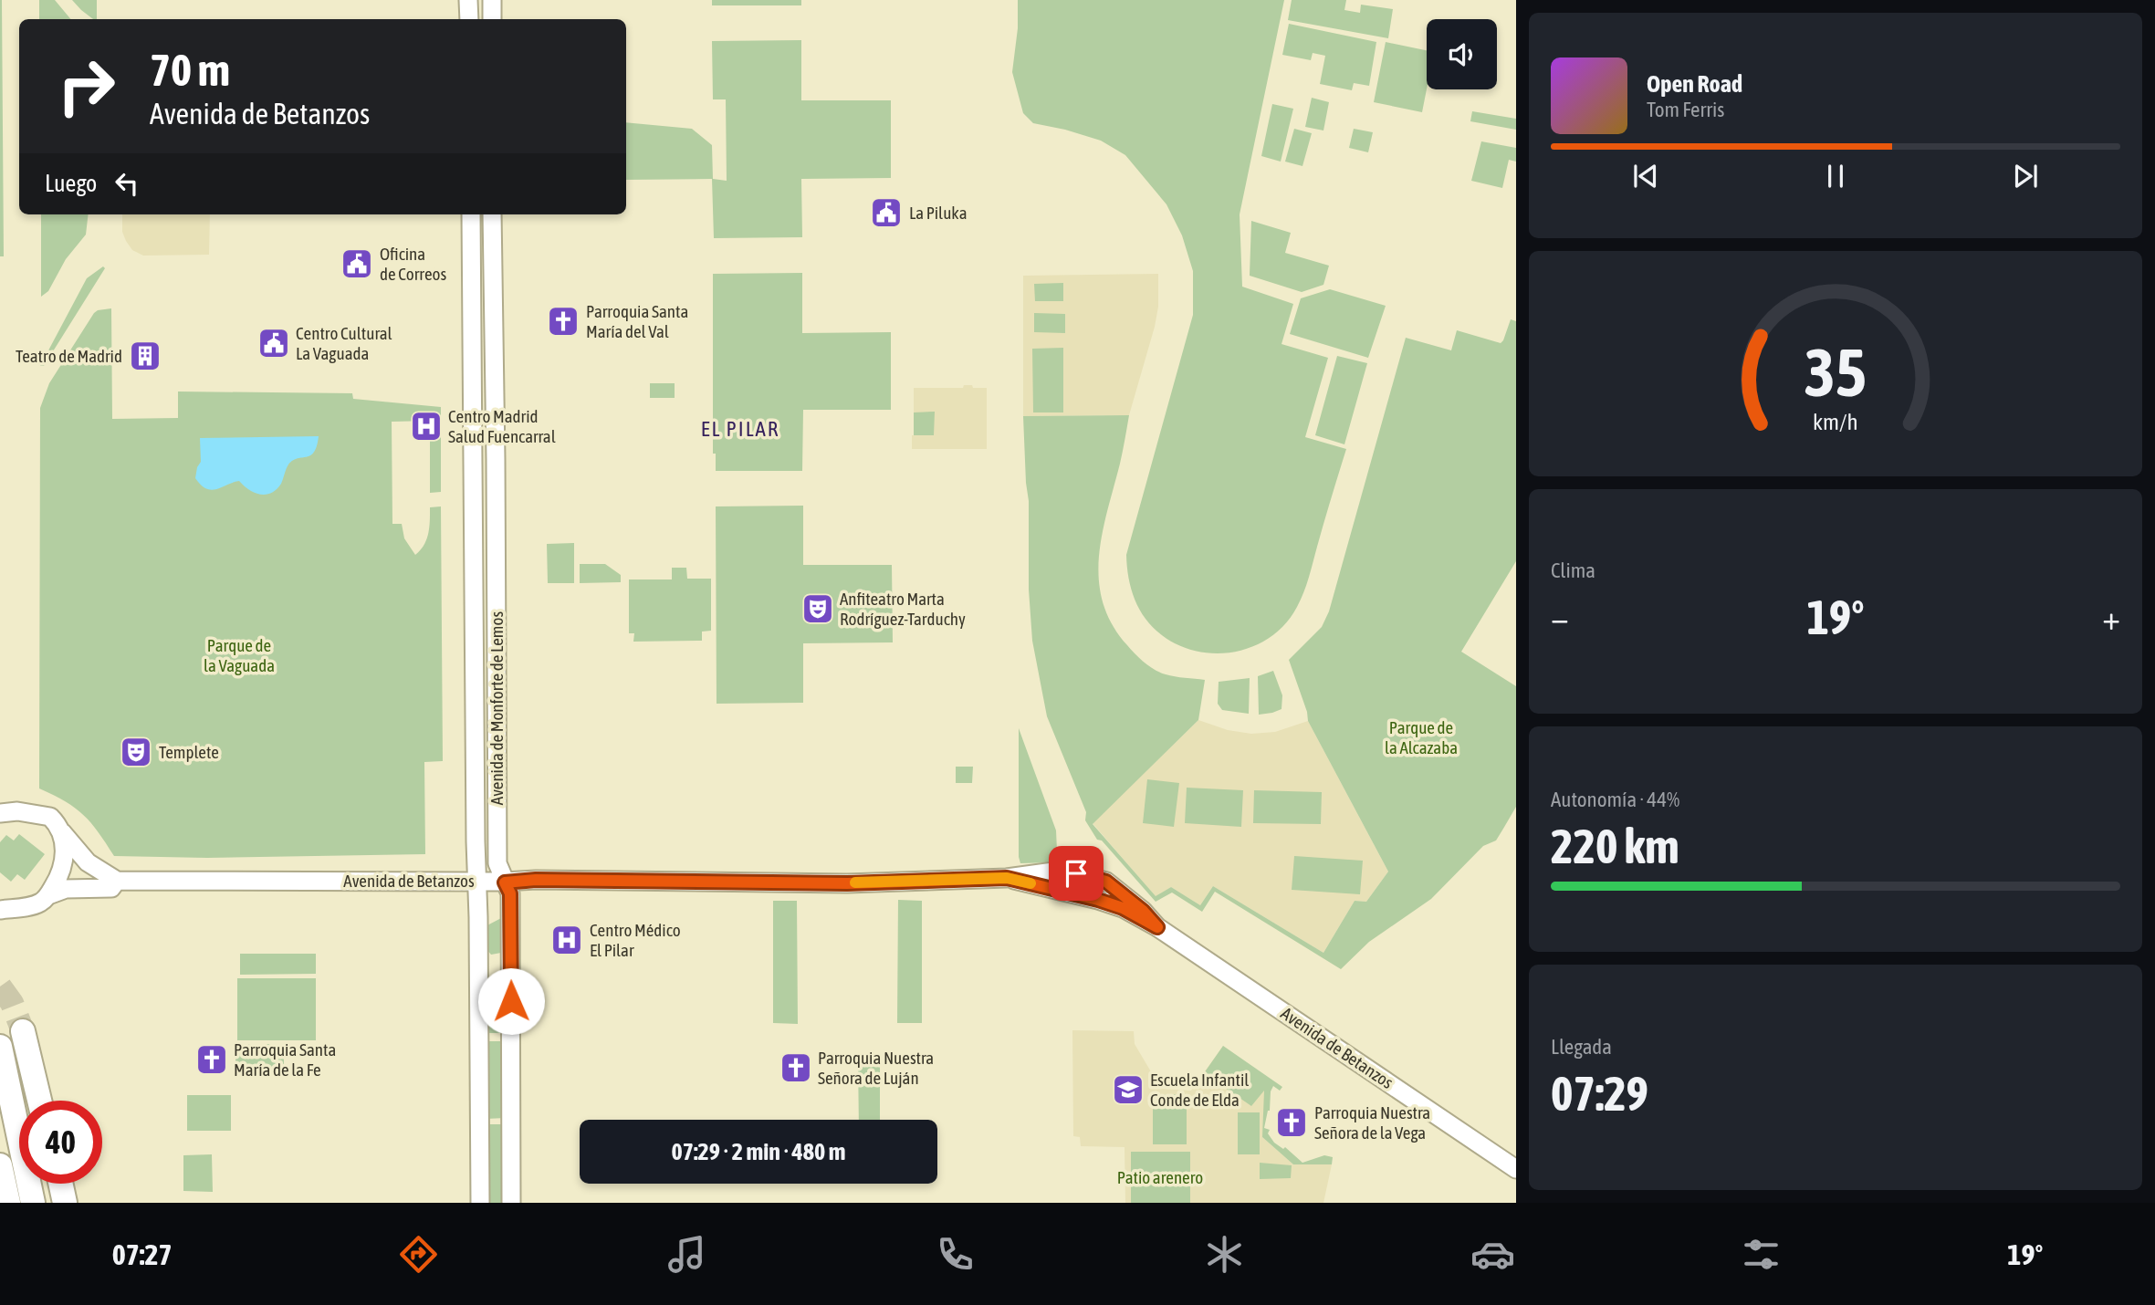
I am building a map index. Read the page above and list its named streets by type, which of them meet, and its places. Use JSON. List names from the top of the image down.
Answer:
{
  "streets": {
    "street": ["Avenida de Monforte de Lemos", "Avenida de Betanzos"]
  },
  "crossings": [
    ["Avenida de Monforte de Lemos", "Avenida de Betanzos"]
  ],
  "districts": ["EL PILAR"],
  "parks": ["Parque de la Vaguada", "Parque de la Alcazaba", "Patio arenero"],
  "places": {
    "public building": ["La Piluka", "Oficina de Correos", "Centro Cultural La Vaguada"],
    "church": [
      "Parroquia Santa María del Val",
      "Parroquia Santa María de la Fe",
      "Parroquia Nuestra Señora de Luján",
      "Parroquia Nuestra Señora de la Vega"
    ],
    "building": ["Teatro de Madrid"],
    "hospital": ["Centro Madrid Salud Fuencarral", "Centro Médico El Pilar"],
    "theatre": ["Anfiteatro Marta Rodríguez-Tarduchy", "Templete"],
    "school or university": ["Escuela Infantil Conde de Elda"]
  },
  "page": {
    "turn": ["70 m", "Avenida de Betanzos"],
    "song": ["Open Road", "Tom Ferris"],
    "then": "Luego",
    "tile": [
      "Clima",
      ["Autonomía · 44%", "220 km"],
      ["Llegada", "07:29"]
    ],
    "heat": ["−", "19°", "+"],
    "limit": "40",
    "trip": "07:29 · 2 min · 480 m",
    "tabs": ["07:27", "19°"],
    "gauge": ["35", "km/h"]
  }
}
